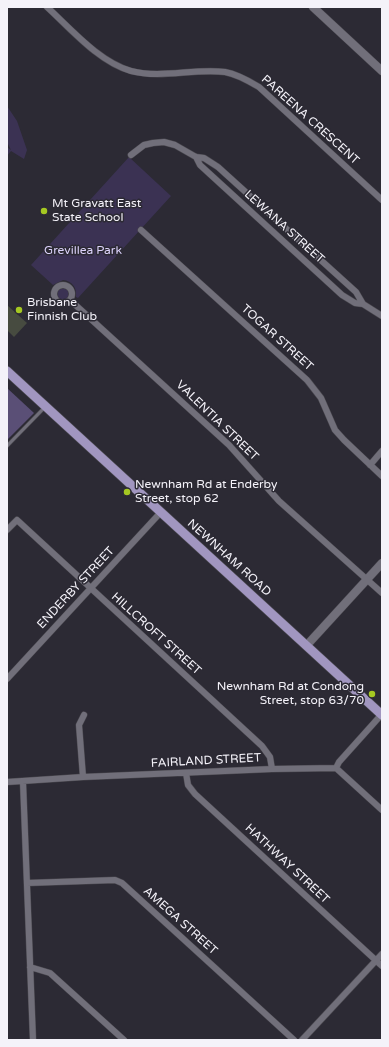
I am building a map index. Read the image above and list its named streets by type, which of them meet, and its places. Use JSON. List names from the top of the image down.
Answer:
{
  "streets": {
    "main road": ["NEWNHAM ROAD"],
    "street": [
      "PAREENA CRESCENT",
      "LEWANA STREET",
      "TOGAR STREET",
      "VALENTIA STREET",
      "ENDERBY STREET",
      "HILLCROFT STREET",
      "FAIRLAND STREET",
      "HATHWAY STREET",
      "AMEGA STREET"
    ]
  },
  "crossings": [
    ["NEWNHAM ROAD", "ENDERBY STREET"],
    ["ENDERBY STREET", "HILLCROFT STREET"],
    ["HILLCROFT STREET", "FAIRLAND STREET"],
    ["FAIRLAND STREET", "HATHWAY STREET"]
  ],
  "parks": ["Grevillea Park"],
  "places": [
    "Mt Gravatt East State School",
    "Brisbane Finnish Club",
    "Newnham Rd at Enderby Street, stop 62",
    "Newnham Rd at Condong Street, stop 63/70"
  ]
}
